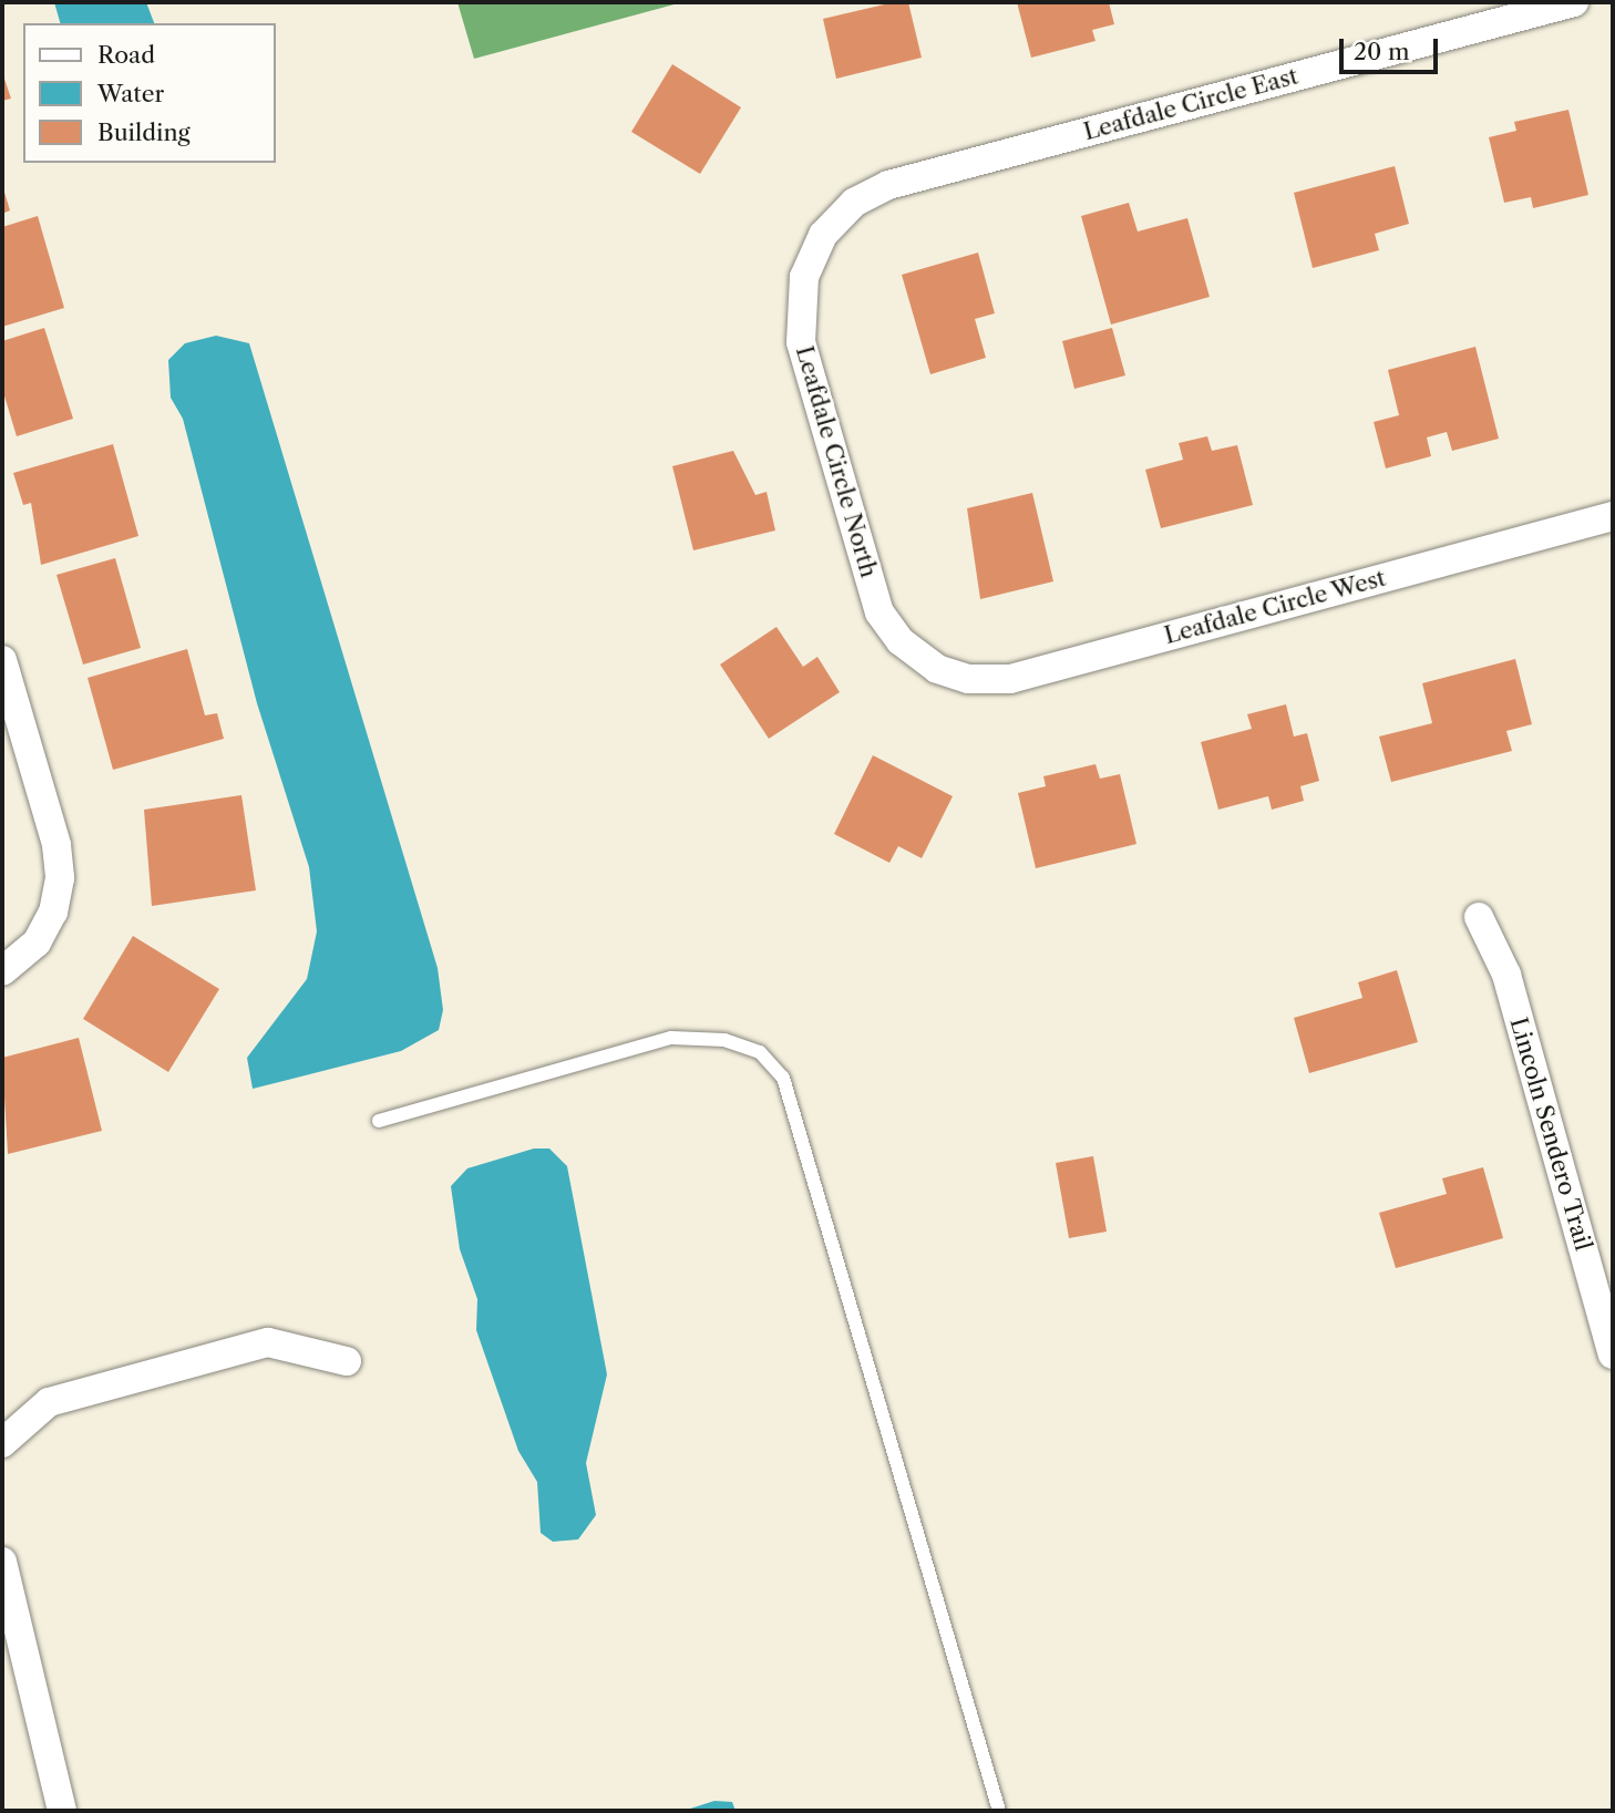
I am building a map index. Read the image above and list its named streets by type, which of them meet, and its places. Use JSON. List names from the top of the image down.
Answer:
{
  "streets": {
    "street": [
      "Leafdale Circle East",
      "Leafdale Circle North",
      "Leafdale Circle West",
      "Lincoln Sendero Trail"
    ]
  },
  "crossings": [
    ["Leafdale Circle East", "Leafdale Circle North"],
    ["Leafdale Circle North", "Leafdale Circle West"]
  ],
  "legend": ["Road", "Water", "Building"],
  "scale_bar": "20 m"
}
